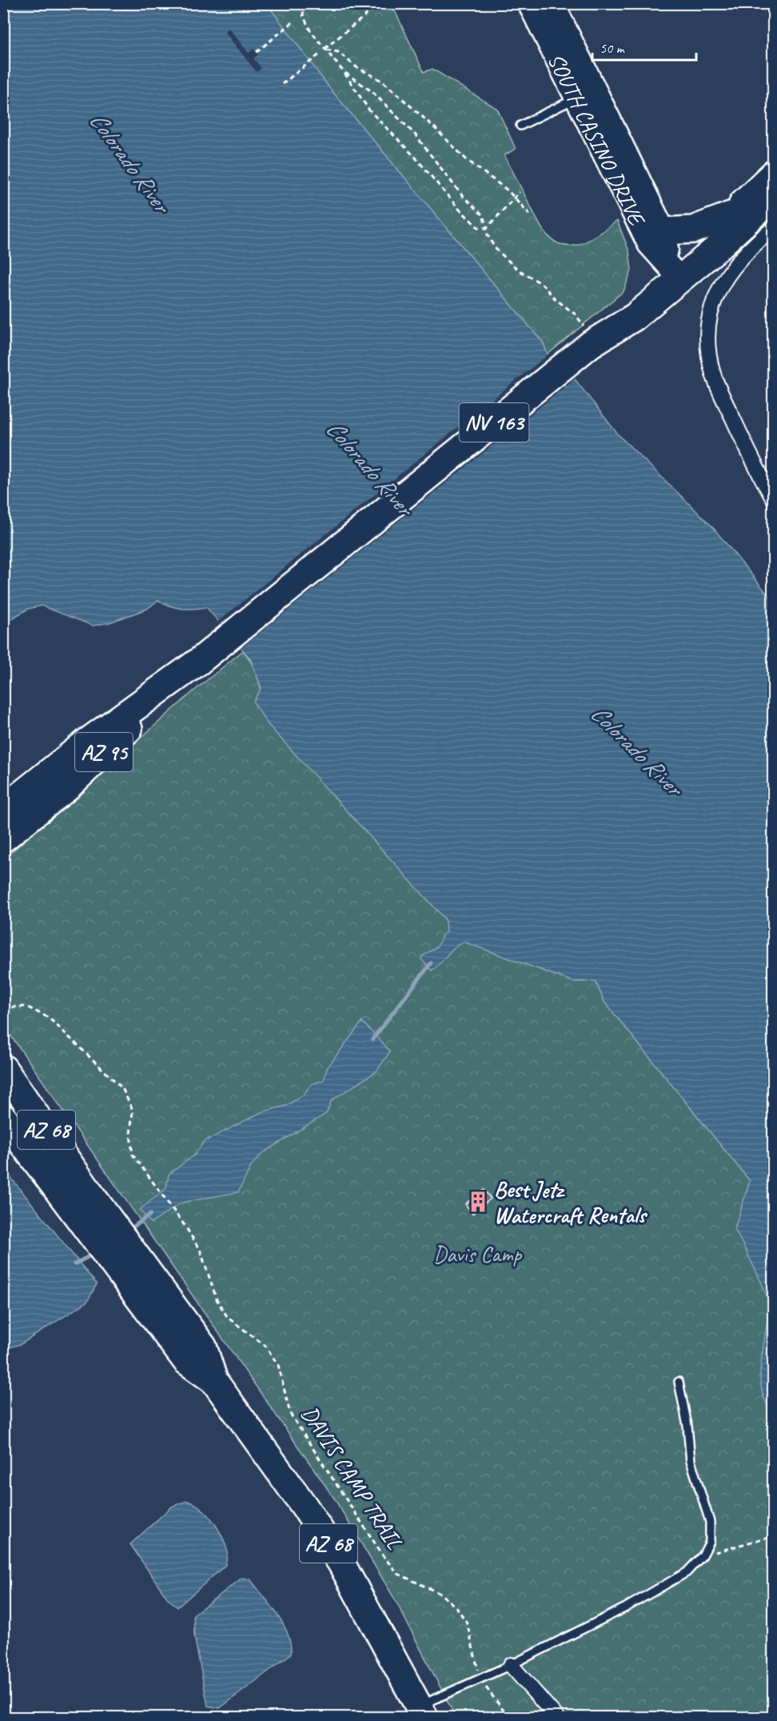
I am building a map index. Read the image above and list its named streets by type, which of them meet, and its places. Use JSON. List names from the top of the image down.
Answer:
{
  "streets": {
    "highway": ["NV 163", "AZ 95", "AZ 68"],
    "main road": ["SOUTH CASINO DRIVE"],
    "path": ["DAVIS CAMP TRAIL"]
  },
  "crossings": [
    ["SOUTH CASINO DRIVE", "NV 163"],
    ["NV 163", "AZ 95"]
  ],
  "water": ["Colorado River"],
  "parks": ["Davis Camp"],
  "places": {
    "building": ["Best Jetz Watercraft Rentals"]
  },
  "scale_bar": "50 m"
}
